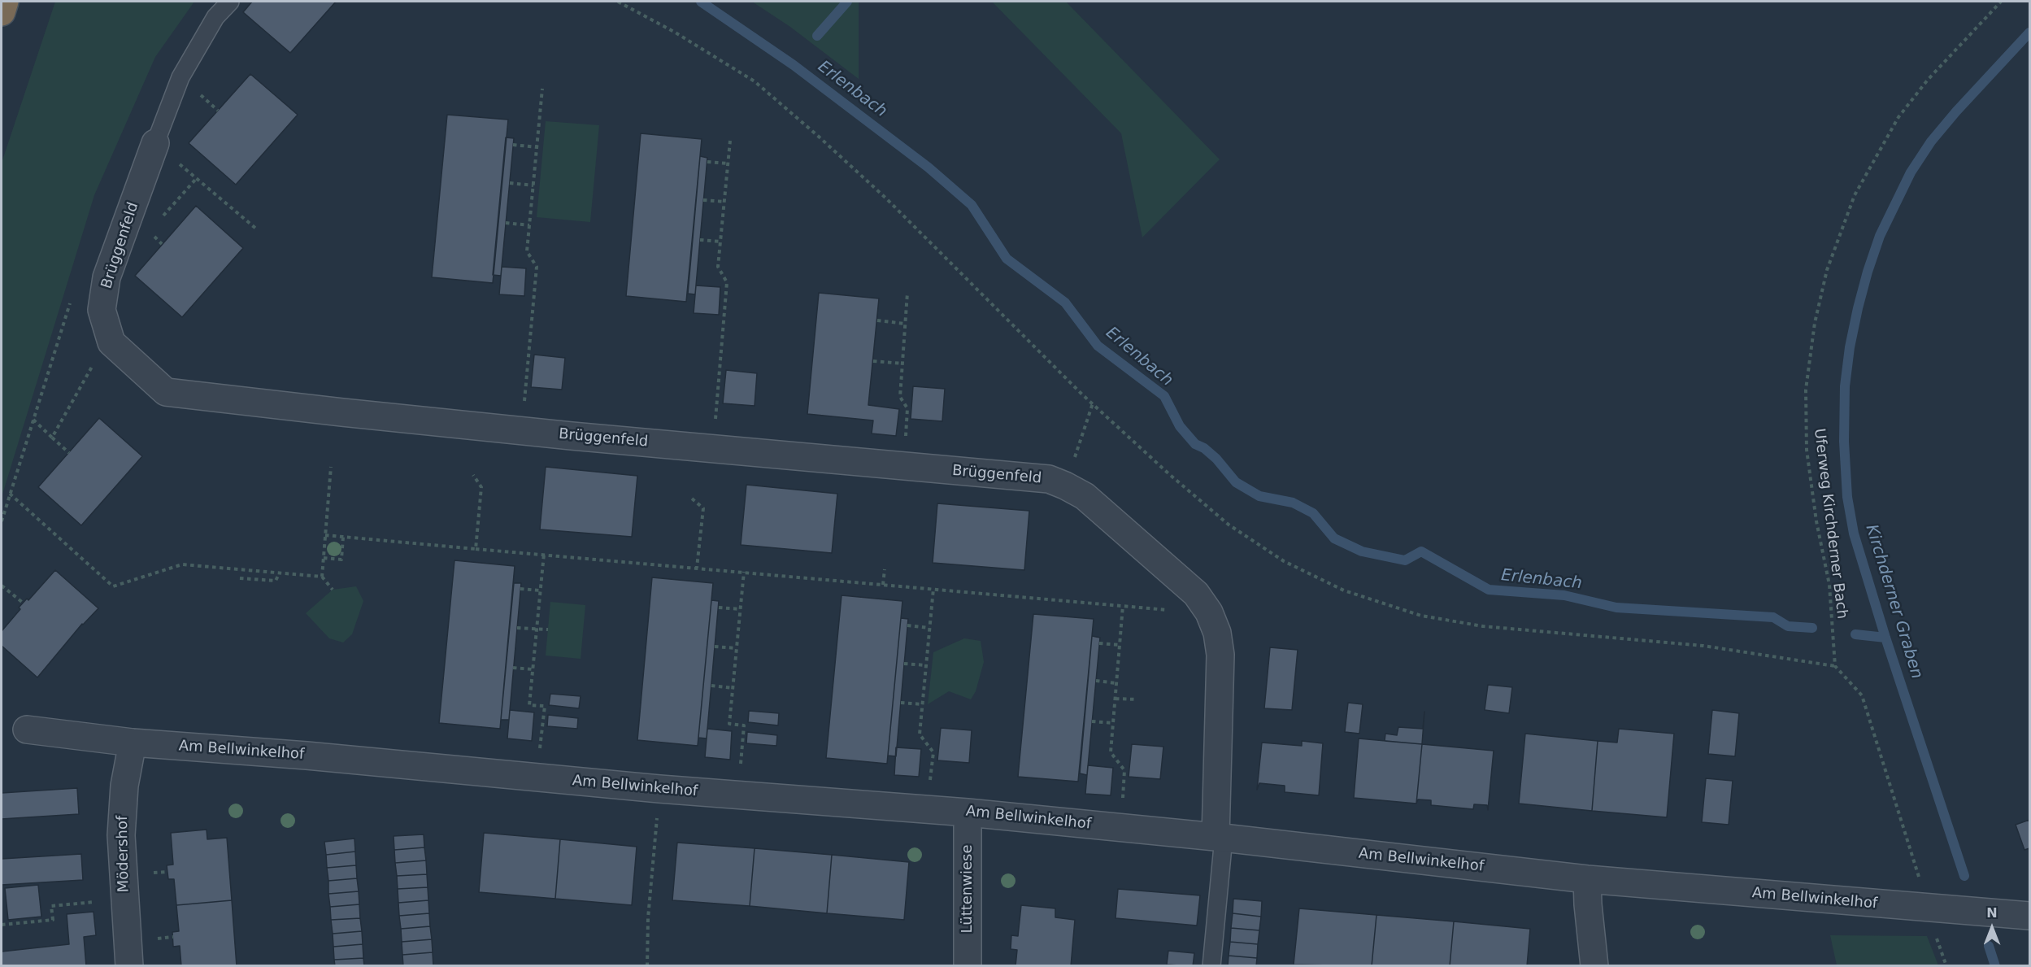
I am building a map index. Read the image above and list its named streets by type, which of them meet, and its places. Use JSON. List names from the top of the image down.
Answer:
{
  "streets": {
    "street": [
      "Brüggenfeld",
      "Am Bellwinkelhof",
      "Mödershof",
      "Lüttenwiese"
    ],
    "path": ["Uferweg Kirchderner Bach"]
  },
  "crossings": [
    ["Brüggenfeld", "Am Bellwinkelhof"],
    ["Am Bellwinkelhof", "Mödershof"],
    ["Am Bellwinkelhof", "Lüttenwiese"]
  ],
  "water": ["Erlenbach", "Kirchderner Graben"],
  "north": "top"
}
